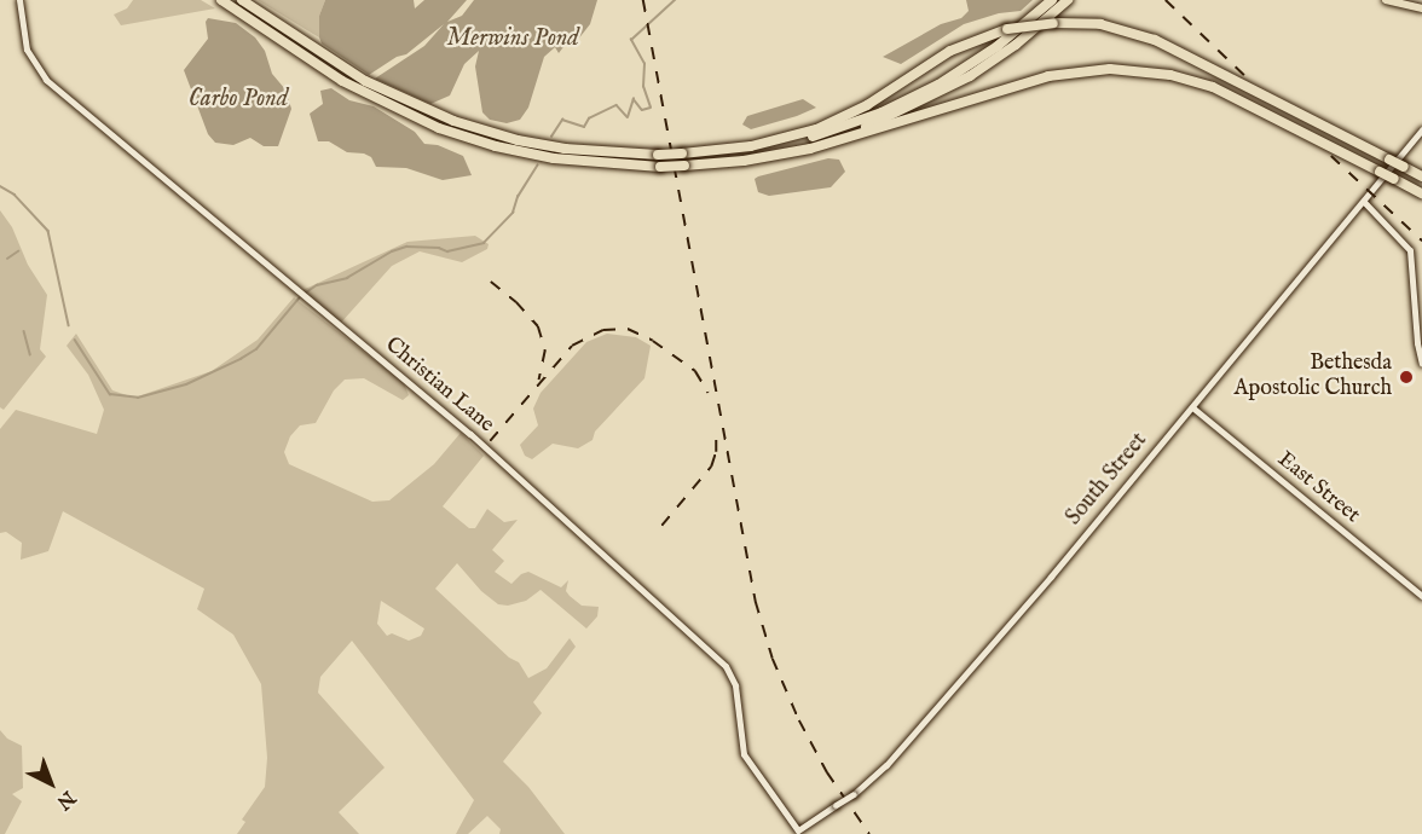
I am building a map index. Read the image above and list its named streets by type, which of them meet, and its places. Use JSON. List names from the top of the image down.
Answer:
{
  "streets": {
    "main road": ["Christian Lane", "South Street", "East Street"]
  },
  "crossings": [
    ["Christian Lane", "South Street"],
    ["South Street", "East Street"]
  ],
  "water": ["Merwins Pond", "Carbo Pond"],
  "places": ["Bethesda Apostolic Church"],
  "north": "bottom right"
}
